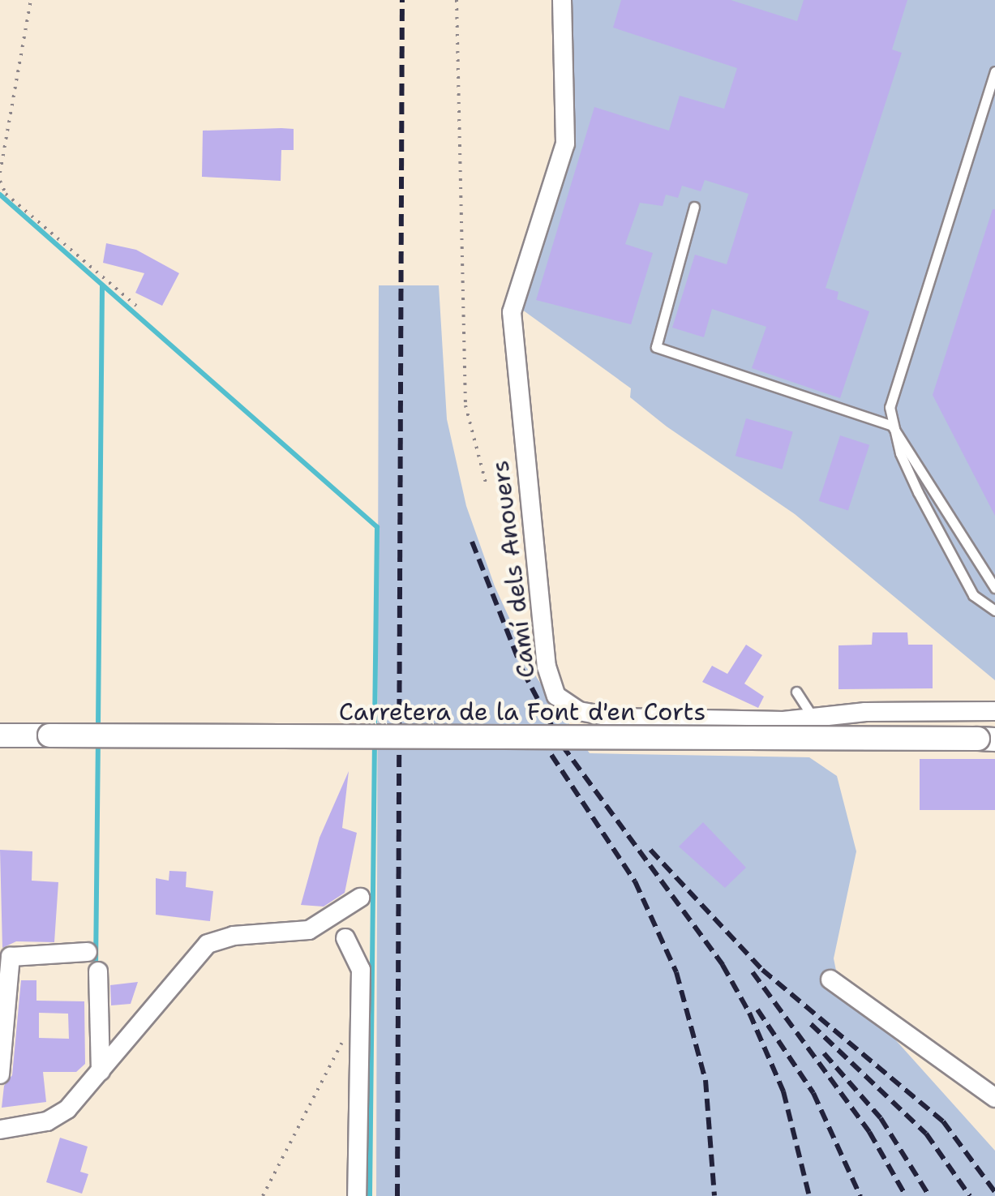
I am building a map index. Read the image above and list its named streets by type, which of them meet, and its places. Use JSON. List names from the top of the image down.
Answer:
{
  "streets": {
    "street": ["Camí dels Anouers", "Carretera de la Font d'en Corts"]
  }
}
